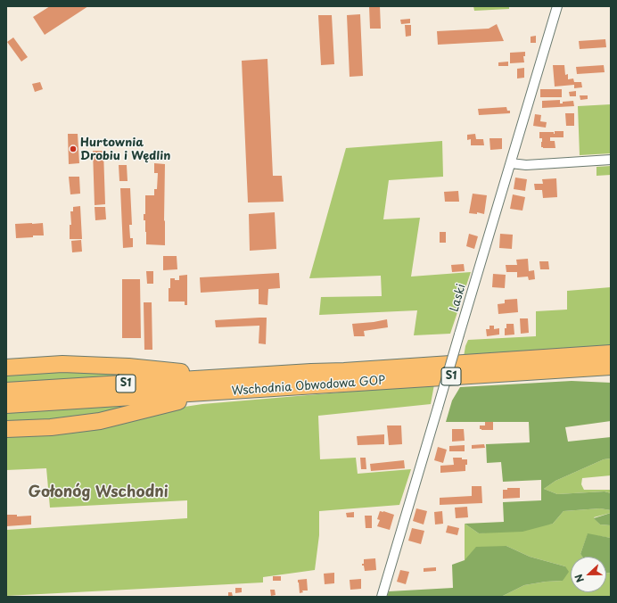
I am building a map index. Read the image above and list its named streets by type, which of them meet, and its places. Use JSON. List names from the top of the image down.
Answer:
{
  "streets": {
    "highway": ["S1", "Wschodnia Obwodowa GOP"],
    "street": ["Laski"]
  },
  "districts": ["Gołonóg Wschodni"],
  "places": ["Hurtownia Drobiu i Wędlin"],
  "north": "left"
}
